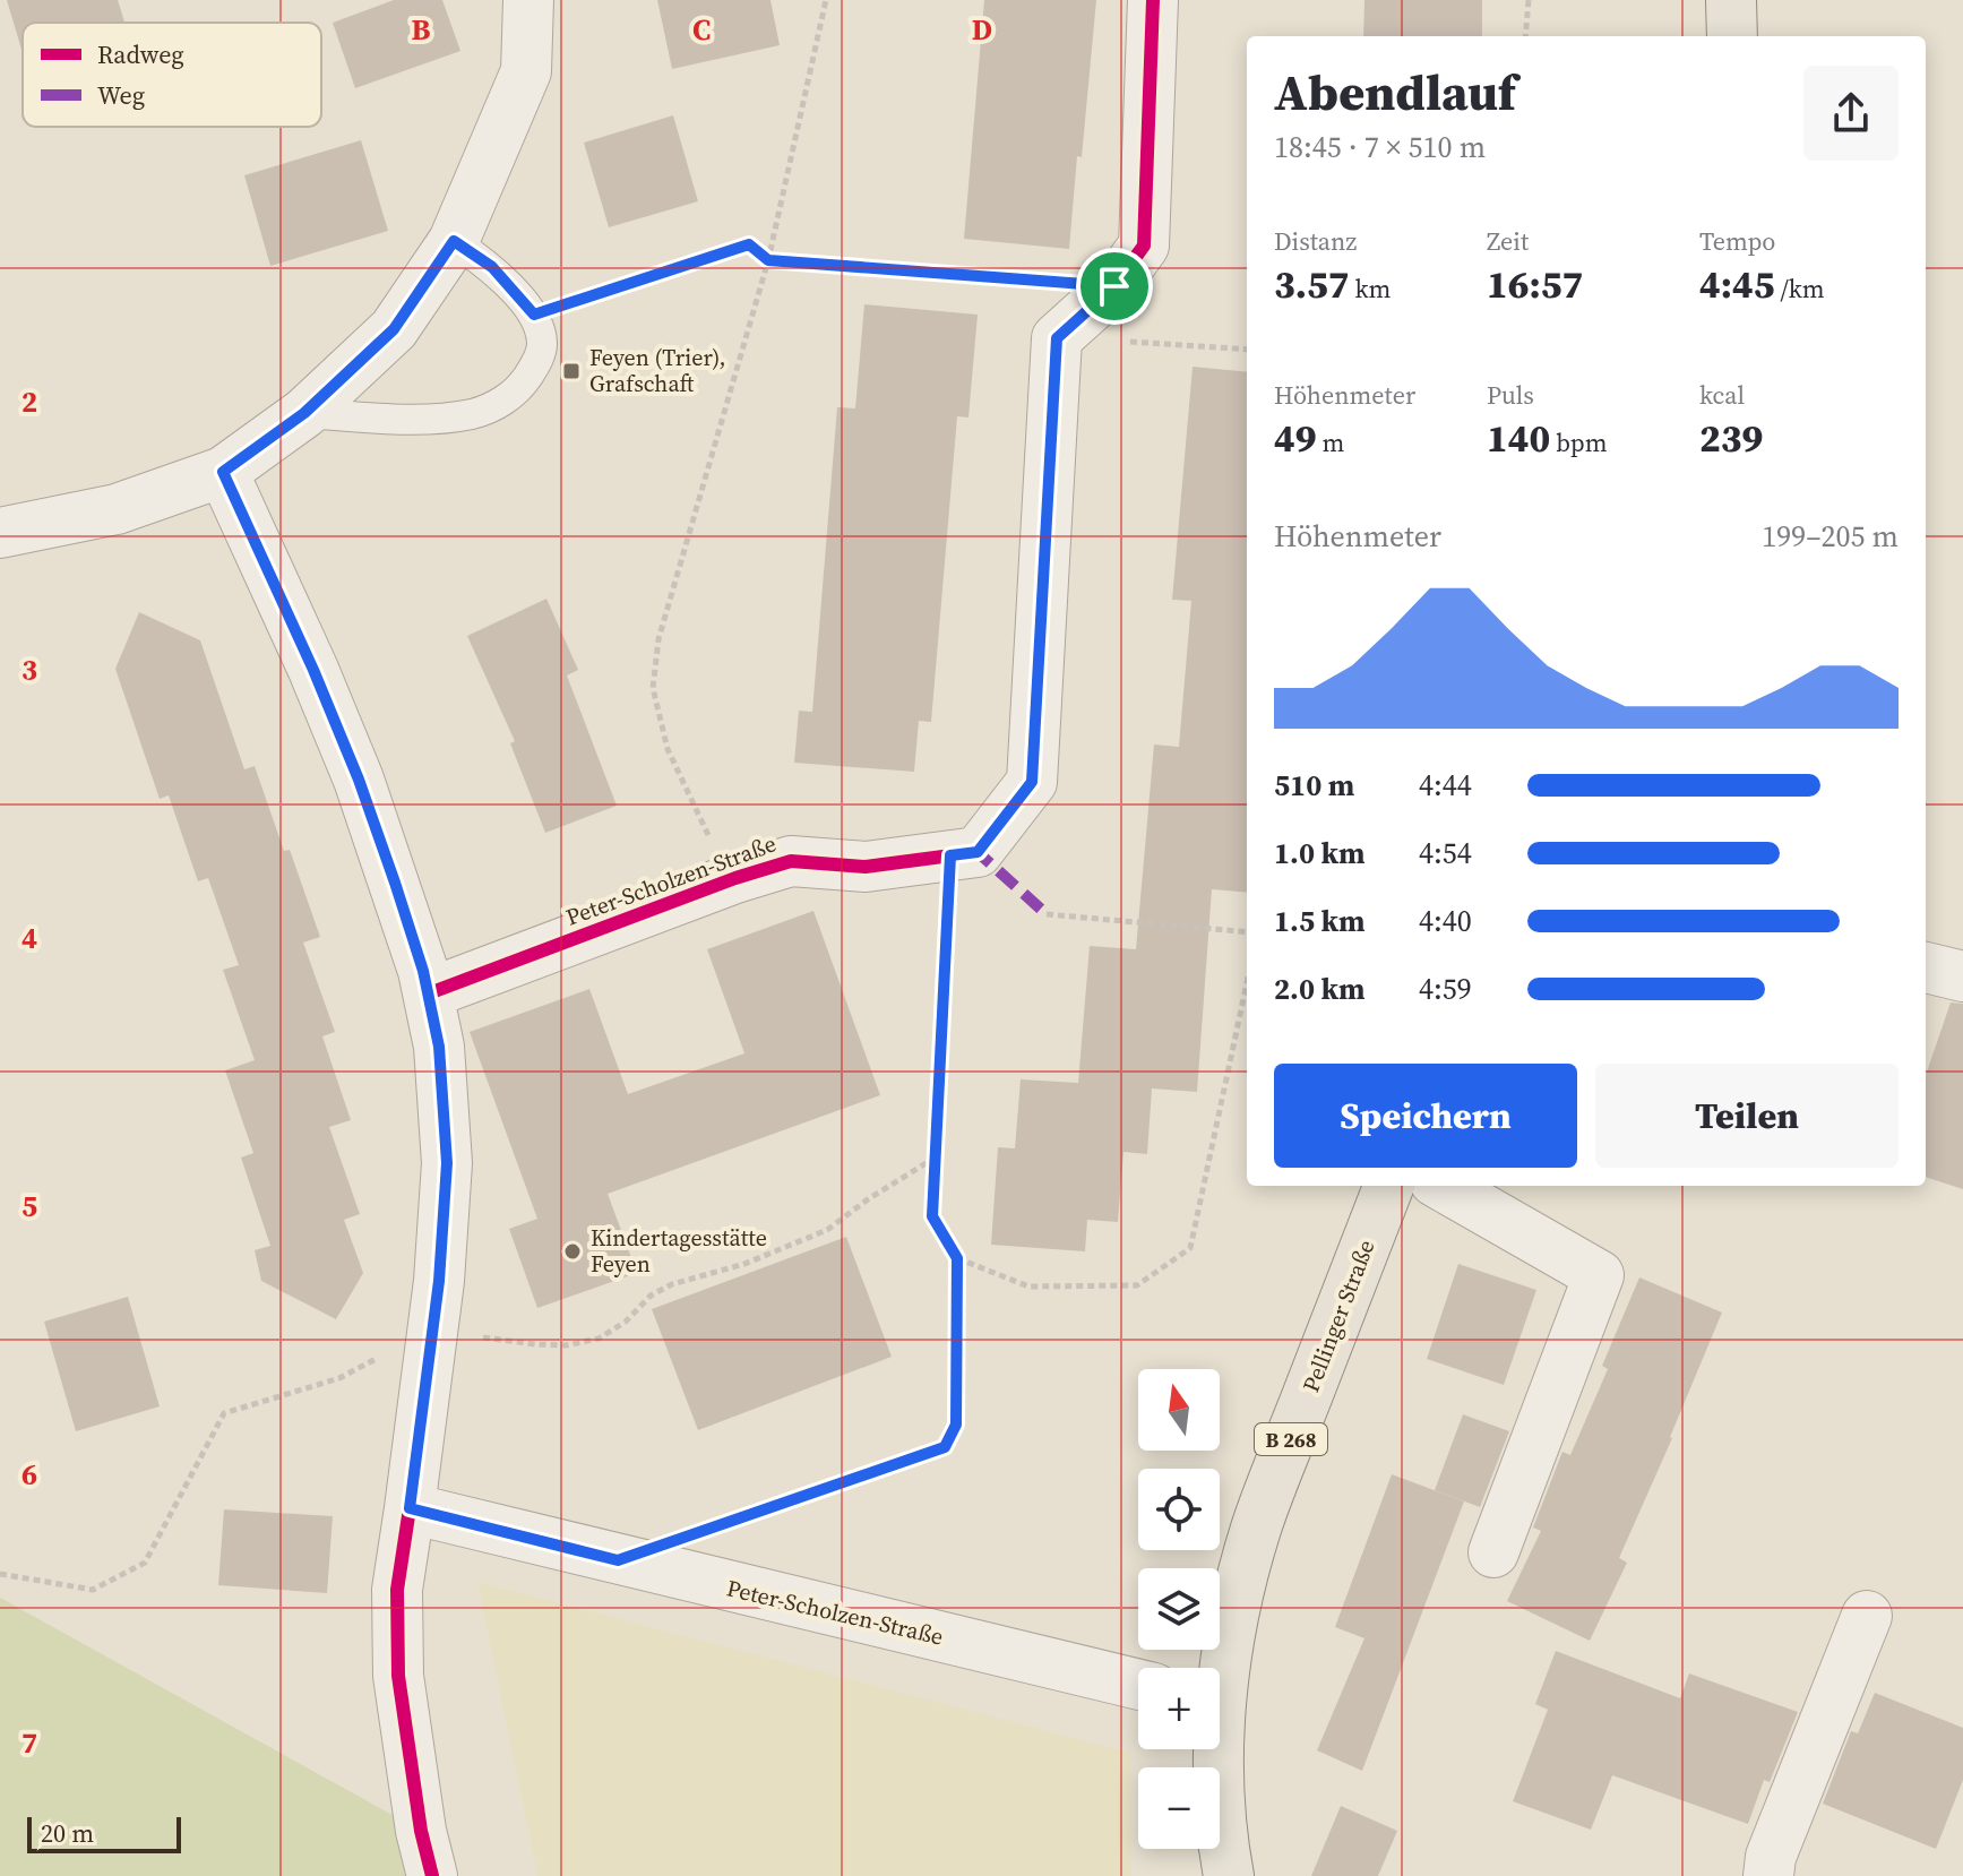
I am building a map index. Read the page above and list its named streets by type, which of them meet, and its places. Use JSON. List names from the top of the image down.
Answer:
{
  "streets": {
    "main road": ["Pellinger Straße", "B 268"],
    "street": ["Peter-Scholzen-Straße"]
  },
  "places": {
    "transit": ["Feyen (Trier), Grafschaft"],
    "other": ["Kindertagesstätte Feyen"]
  },
  "legend": ["Radweg", "Weg"],
  "scale_bar": "20 m",
  "north": "top",
  "page": {
    "heading": ["Abendlauf", "18:45 · 7 × 510 m"],
    "stats": [
      ["Distanz", "3.57 km"],
      ["Zeit", "16:57"],
      ["Tempo", "4:45 /km"],
      ["Höhenmeter", "49 m"],
      ["Puls", "140 bpm"],
      ["kcal", "239"]
    ],
    "chart": ["Höhenmeter", "199–205 m"],
    "list": [
      {
        "name": "510 m",
        "note": "4:44"
      },
      {
        "name": "1.0 km",
        "note": "4:54"
      },
      {
        "name": "1.5 km",
        "note": "4:40"
      },
      {
        "name": "2.0 km",
        "note": "4:59"
      }
    ],
    "buttons": ["Speichern", "Teilen"],
    "map_buttons": ["+", "−"],
    "scale": "20 m"
  },
  "grid": {
    "columns": ["B", "C", "D"],
    "rows": [
      "2",
      "3",
      "4",
      "5",
      "6",
      "7"
    ]
  }
}
